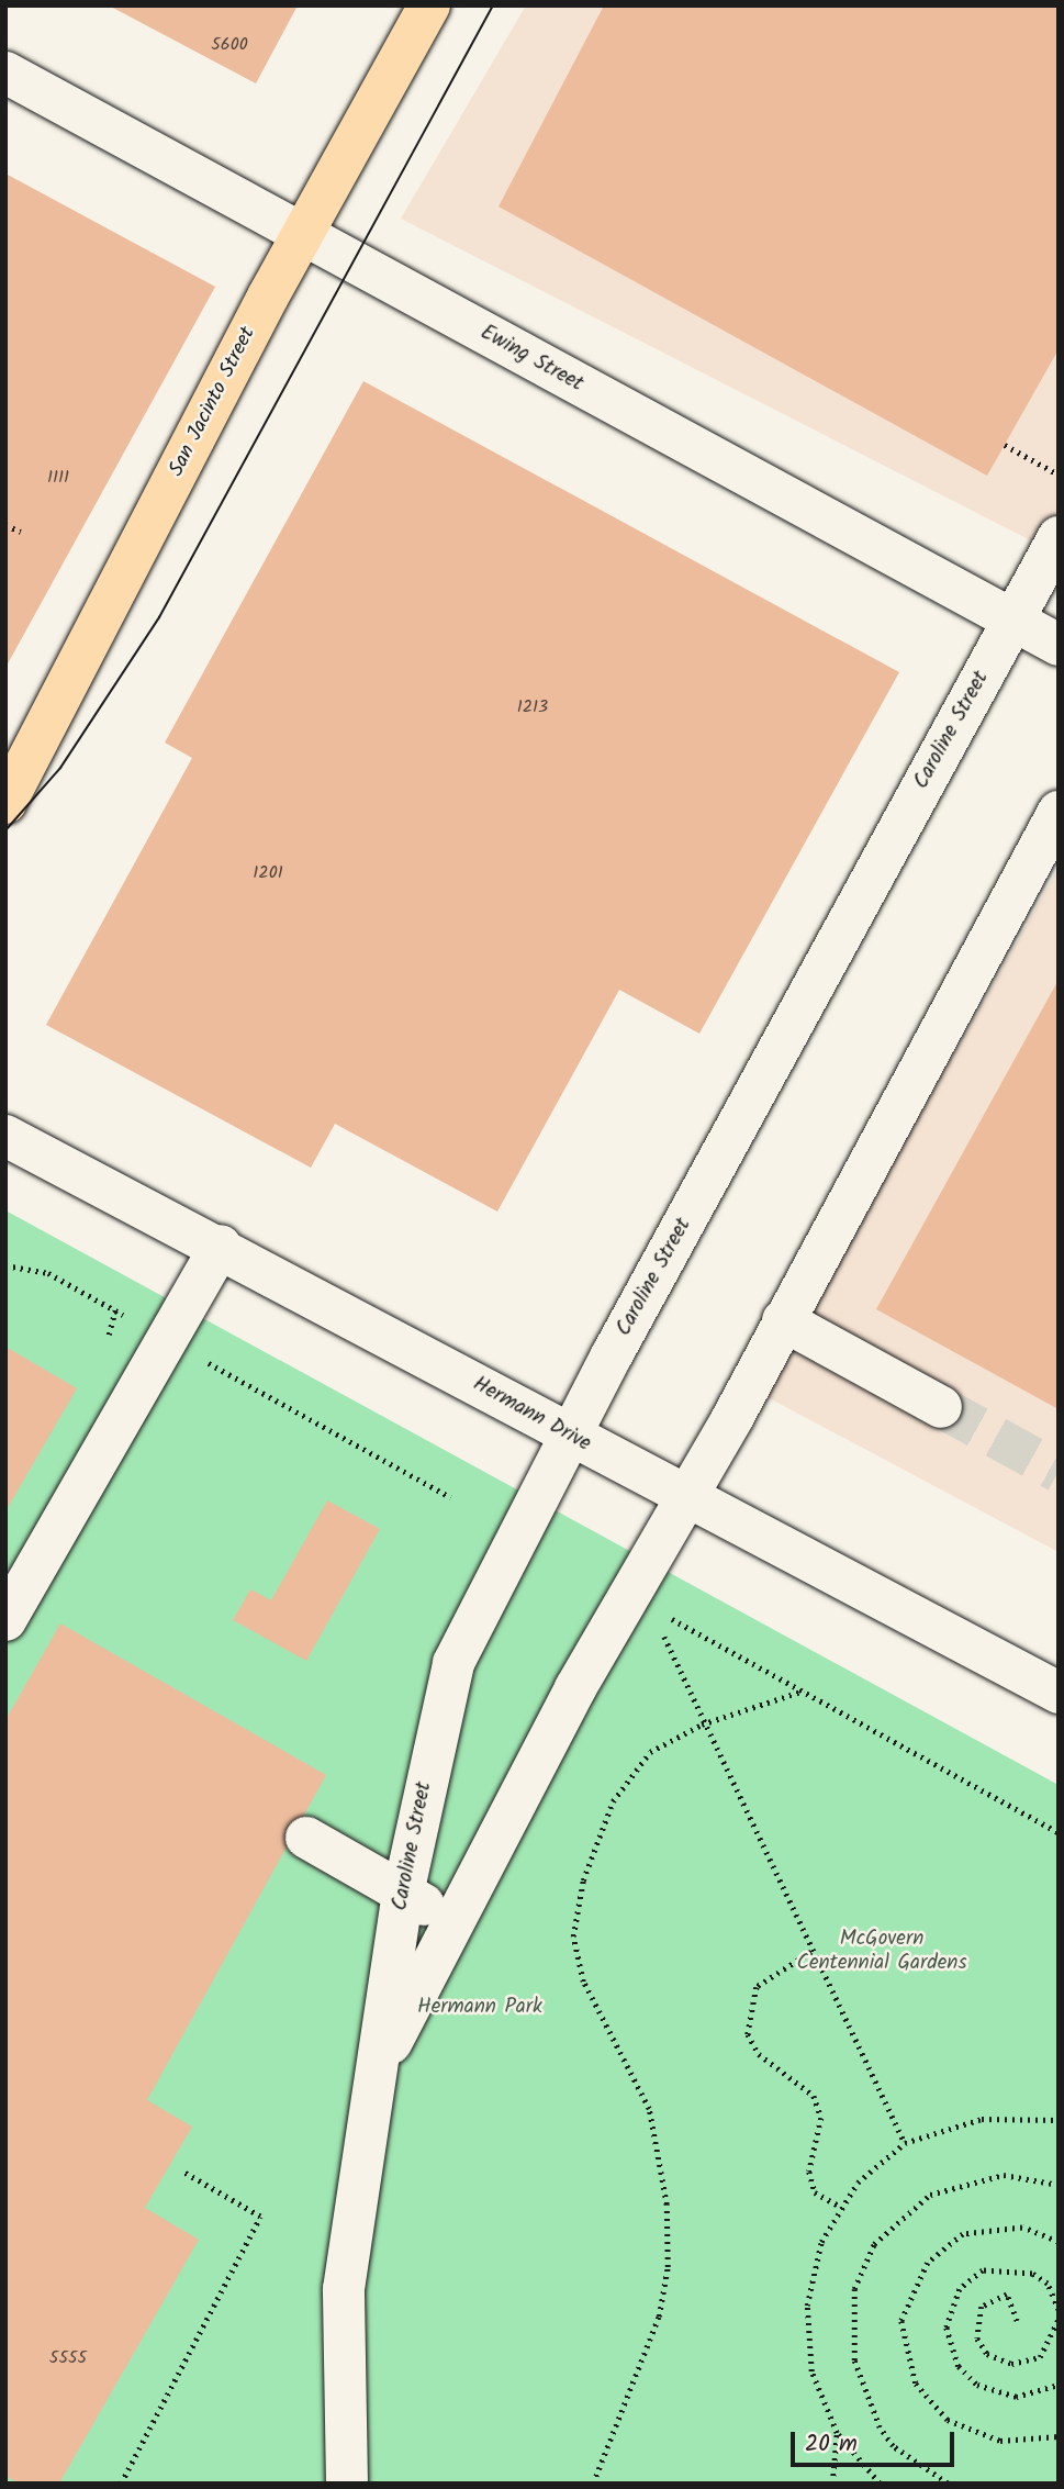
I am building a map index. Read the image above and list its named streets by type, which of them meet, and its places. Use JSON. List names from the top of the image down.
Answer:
{
  "streets": {
    "main road": ["San Jacinto Street"],
    "street": ["Ewing Street", "Caroline Street", "Hermann Drive"]
  },
  "crossings": [
    ["Ewing Street", "San Jacinto Street"],
    ["Ewing Street", "Caroline Street"],
    ["Caroline Street", "Hermann Drive"]
  ],
  "parks": ["McGovern Centennial Gardens", "Hermann Park"],
  "house_numbers": [
    "5600",
    "1111",
    "1213",
    "1201",
    "5555"
  ],
  "scale_bar": "20 m"
}
